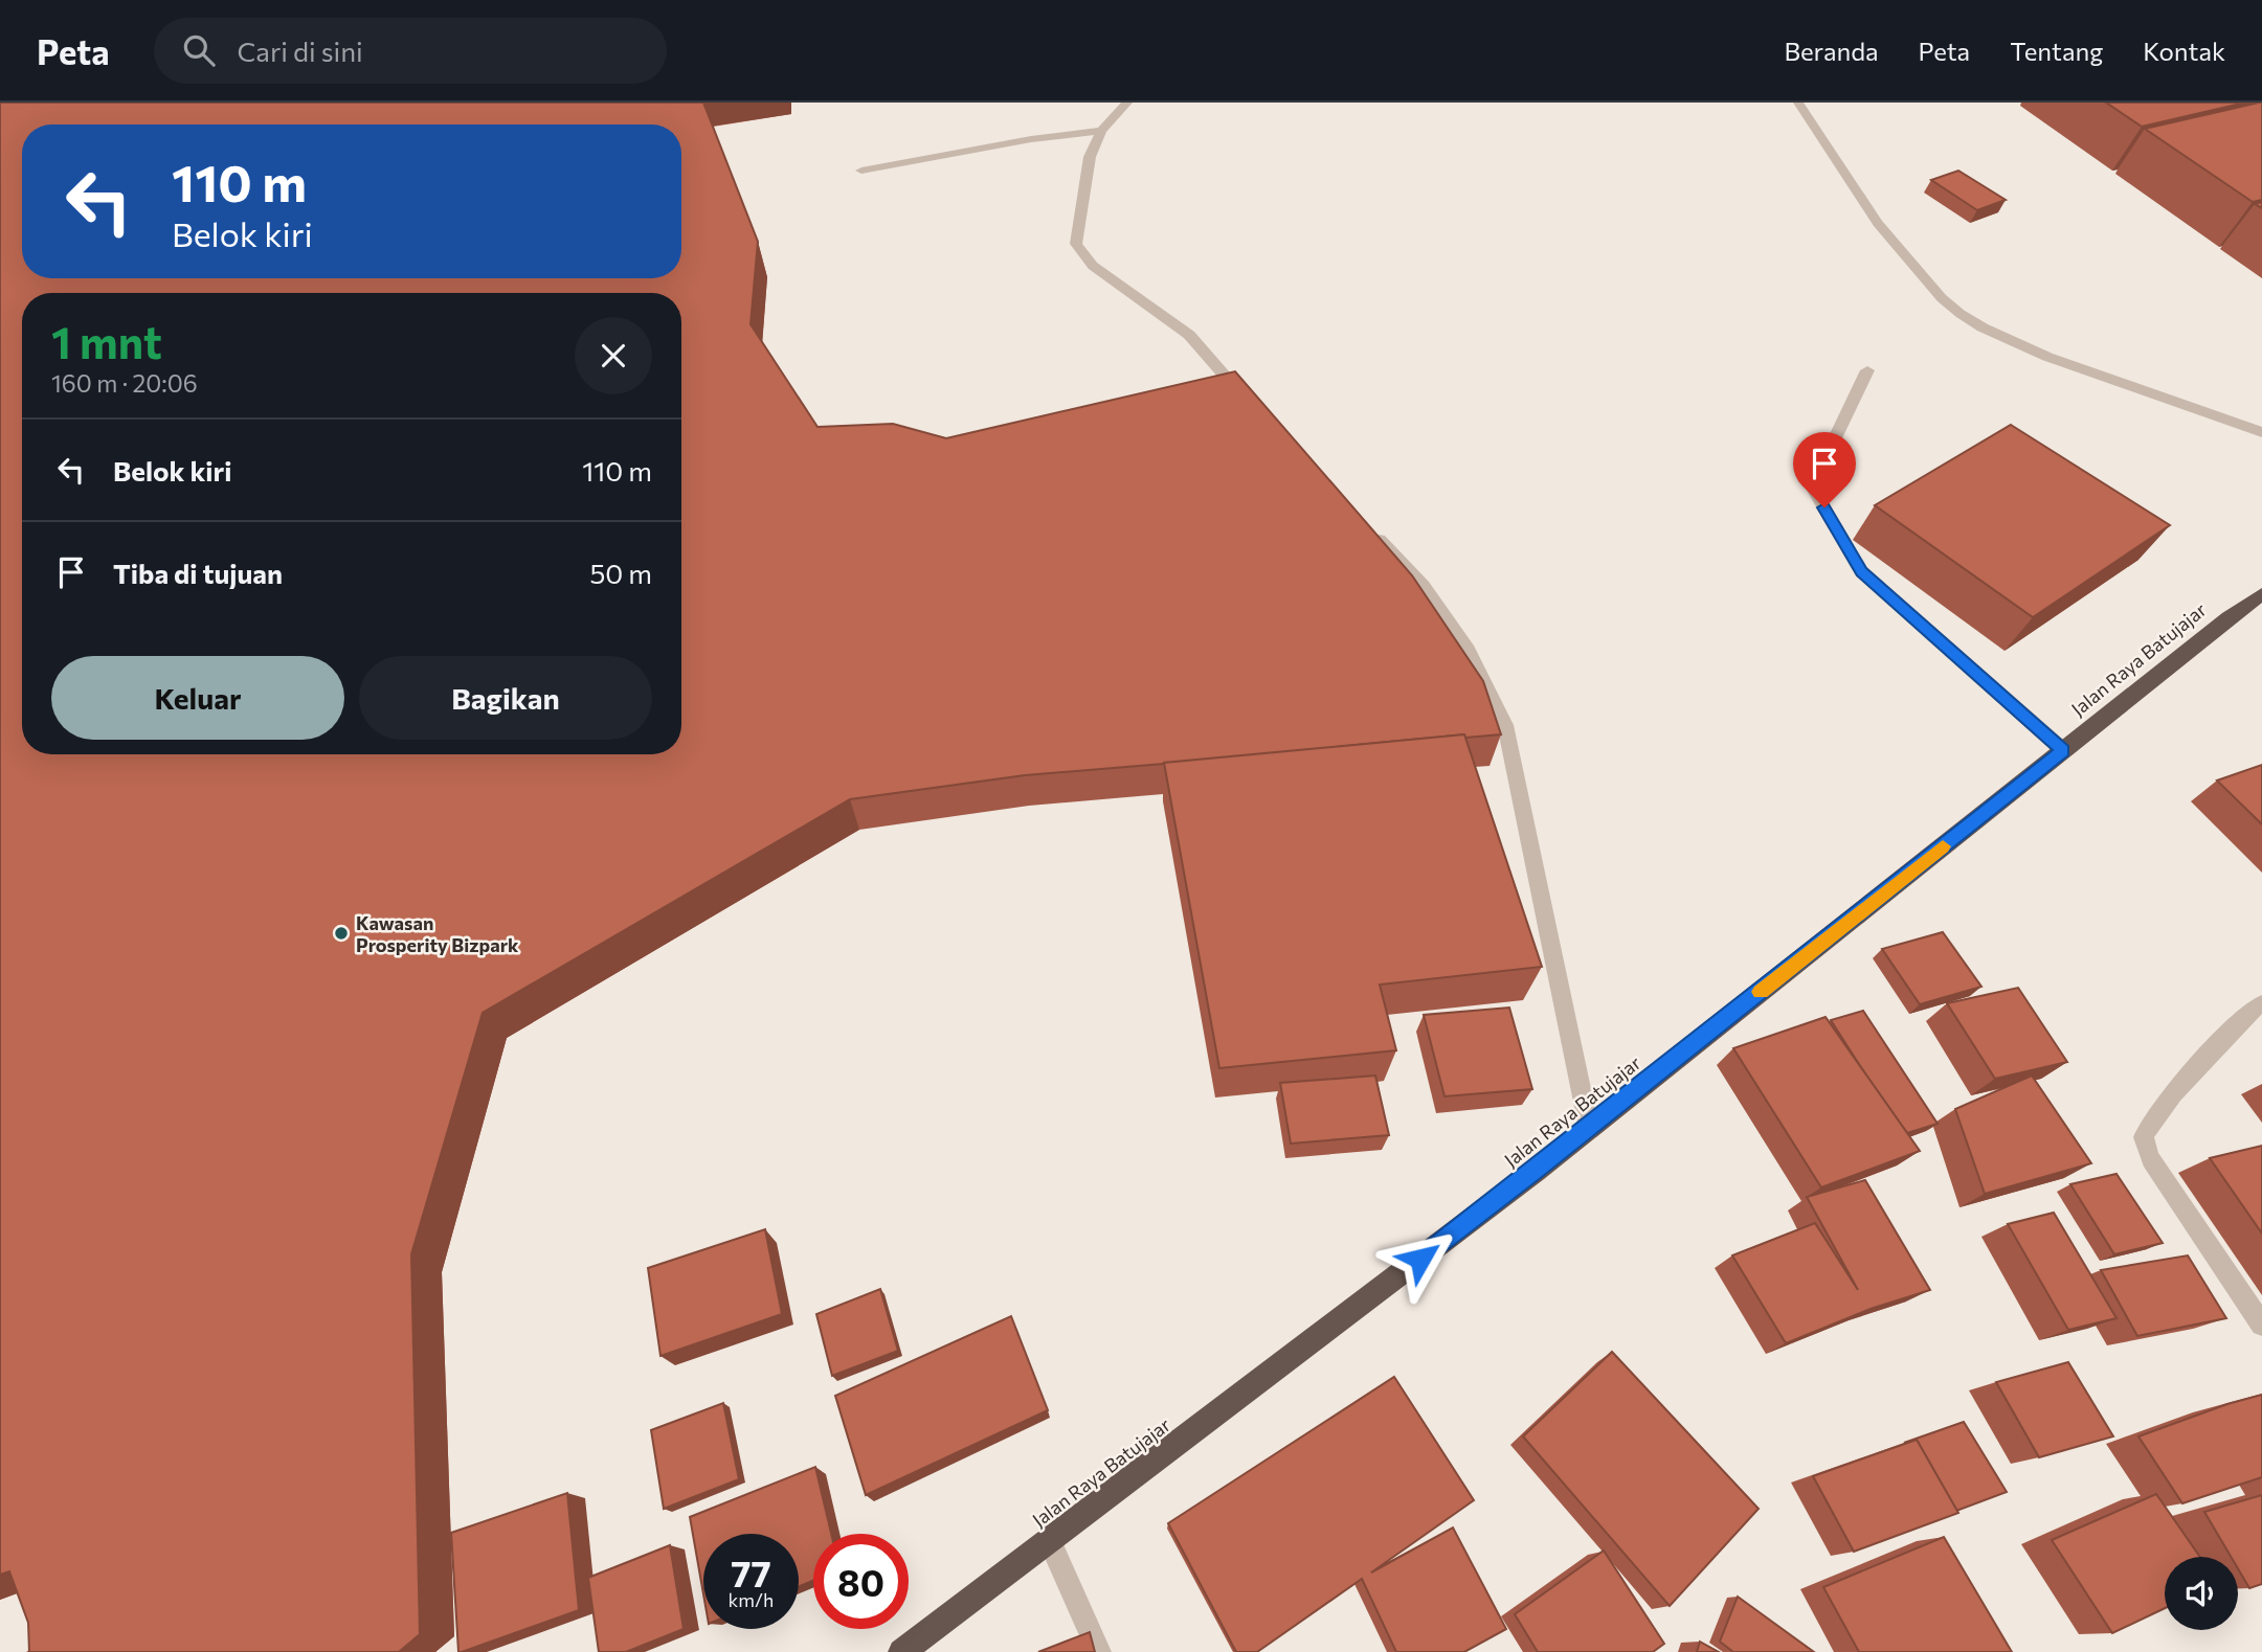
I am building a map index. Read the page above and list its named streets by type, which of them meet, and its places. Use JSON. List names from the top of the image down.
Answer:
{
  "streets": {
    "highway": ["Jalan Raya Batujajar"]
  },
  "places": ["Kawasan Prosperity Bizpark"],
  "page": {
    "header": "Peta",
    "search": "Cari di sini",
    "nav": [
      "Beranda",
      "Peta",
      "Tentang",
      "Kontak"
    ],
    "turn": ["110 m", "Belok kiri"],
    "heading": ["1 mnt", "160 m · 20:06"],
    "list": [
      {
        "name": "Belok kiri",
        "value": "110 m"
      },
      {
        "name": "Tiba di tujuan",
        "value": "50 m"
      }
    ],
    "buttons": ["Keluar", "Bagikan"],
    "speed": "77 km/h",
    "limit": "80"
  }
}
